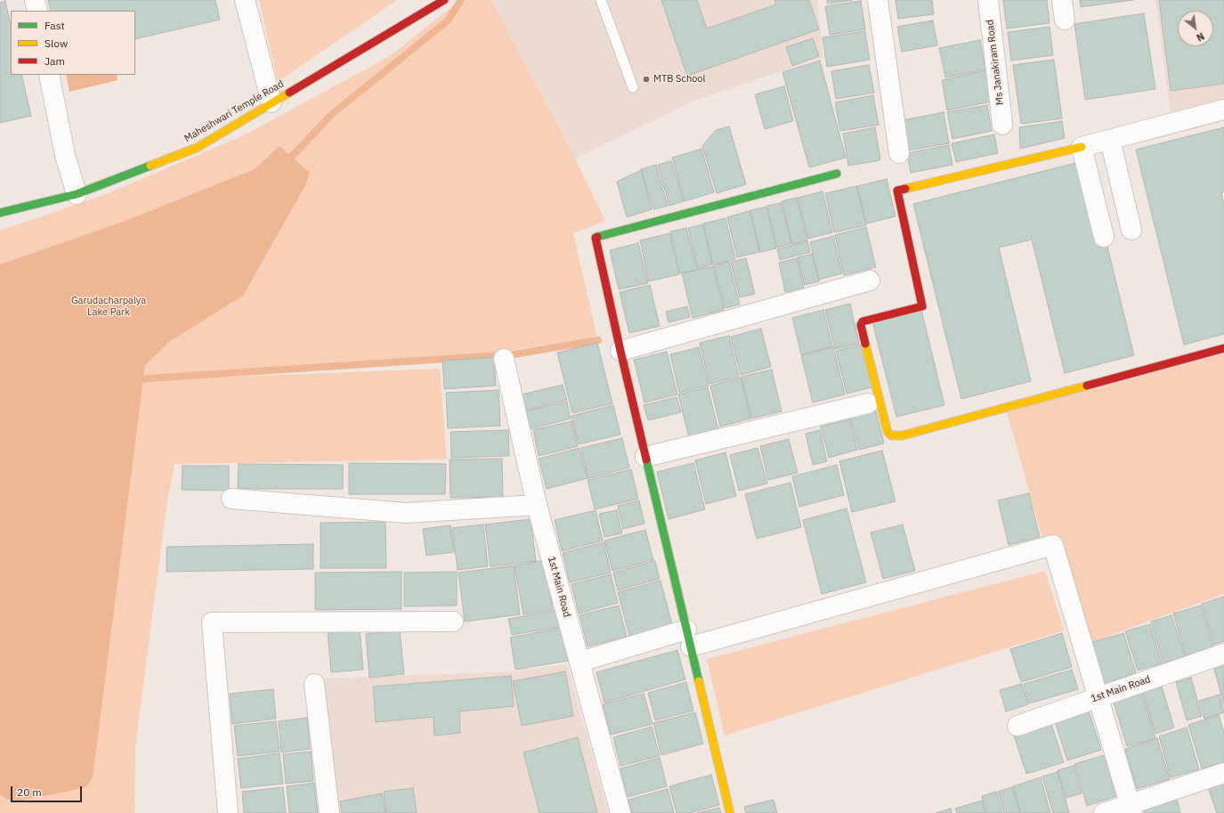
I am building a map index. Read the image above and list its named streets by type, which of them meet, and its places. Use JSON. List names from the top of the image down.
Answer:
{
  "streets": {
    "street": ["Ms Janakiram Road", "Maheshwari Temple Road", "1st Main Road"]
  },
  "parks": ["Garudacharpalya Lake Park"],
  "places": ["MTB School"],
  "legend": ["Fast", "Slow", "Jam"],
  "scale_bar": "20 m",
  "north": "bottom right"
}
